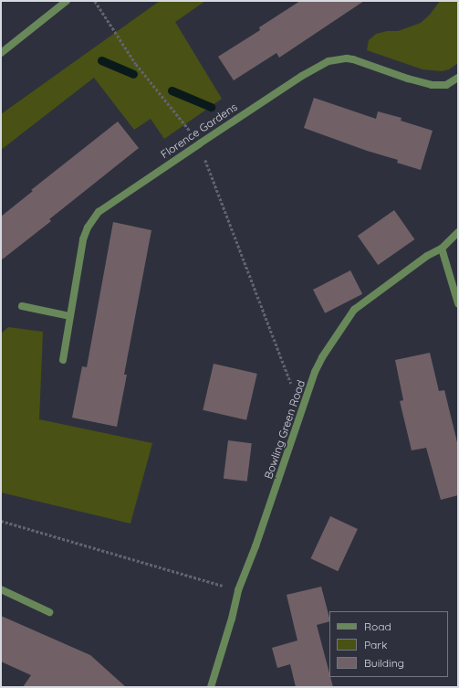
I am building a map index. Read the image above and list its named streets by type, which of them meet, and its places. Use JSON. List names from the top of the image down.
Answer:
{
  "streets": {
    "street": ["Florence Gardens", "Bowling Green Road"]
  },
  "legend": ["Road", "Park", "Building"]
}
